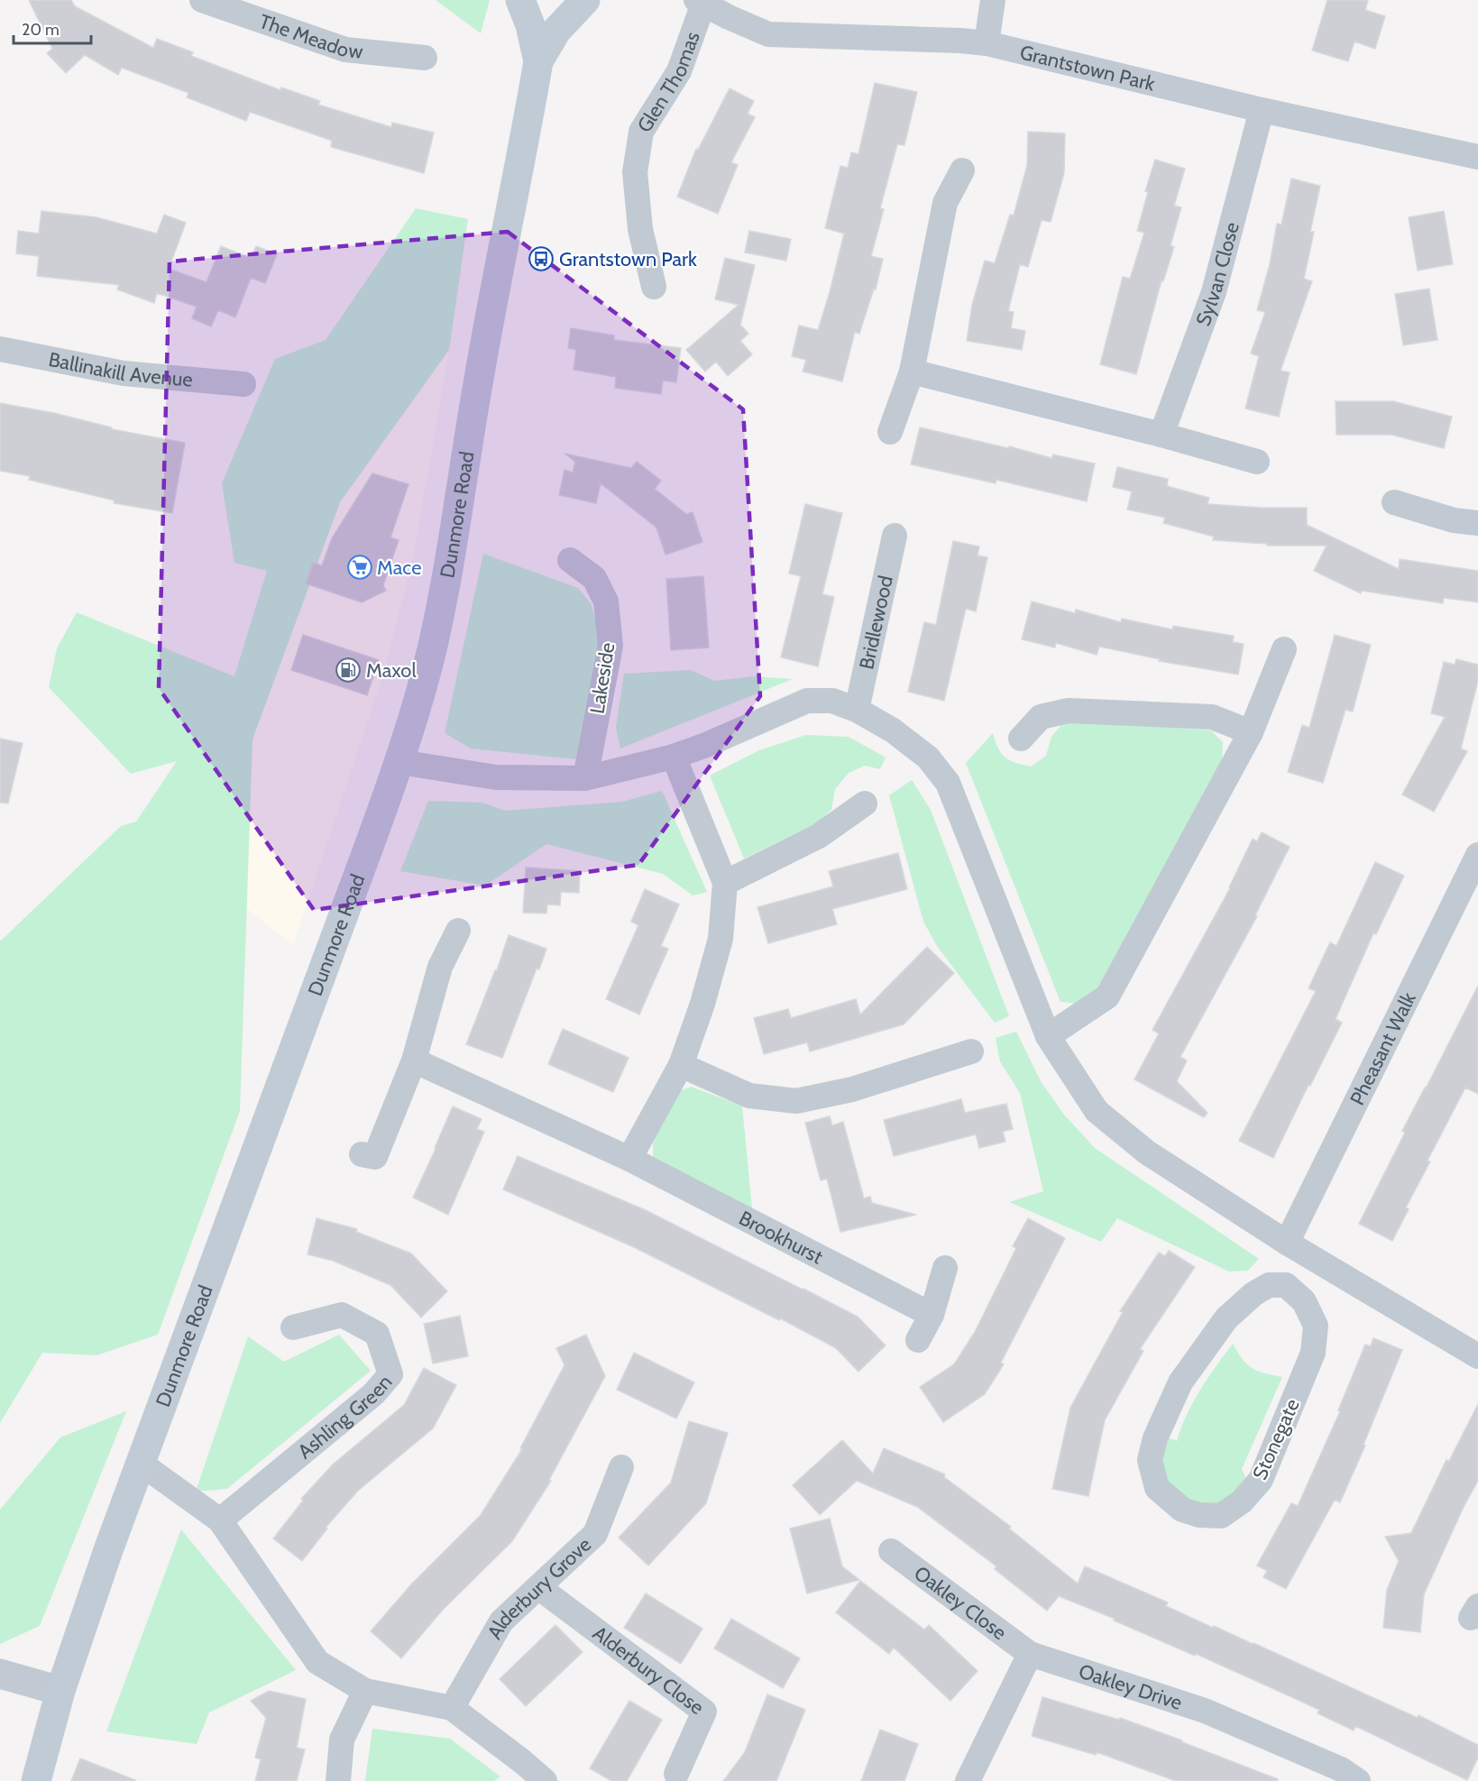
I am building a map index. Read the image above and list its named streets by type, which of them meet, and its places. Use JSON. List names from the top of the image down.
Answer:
{
  "streets": {
    "main road": ["Dunmore Road"],
    "street": [
      "The Meadow",
      "Grantstown Park",
      "Glen Thomas",
      "Sylvan Close",
      "Ballinakill Avenue",
      "Bridlewood",
      "Lakeside",
      "Pheasant Walk",
      "Brookhurst",
      "Ashling Green",
      "Stonegate",
      "Alderbury Grove",
      "Oakley Close",
      "Alderbury Close",
      "Oakley Drive"
    ]
  },
  "crossings": [
    ["Grantstown Park", "Glen Thomas"],
    ["Grantstown Park", "Sylvan Close"],
    ["Alderbury Grove", "Alderbury Close"],
    ["Oakley Close", "Oakley Drive"]
  ],
  "places": {
    "bus stop": ["Grantstown Park"],
    "supermarket": ["Mace"],
    "fuel station": ["Maxol"]
  },
  "scale_bar": "20 m"
}
